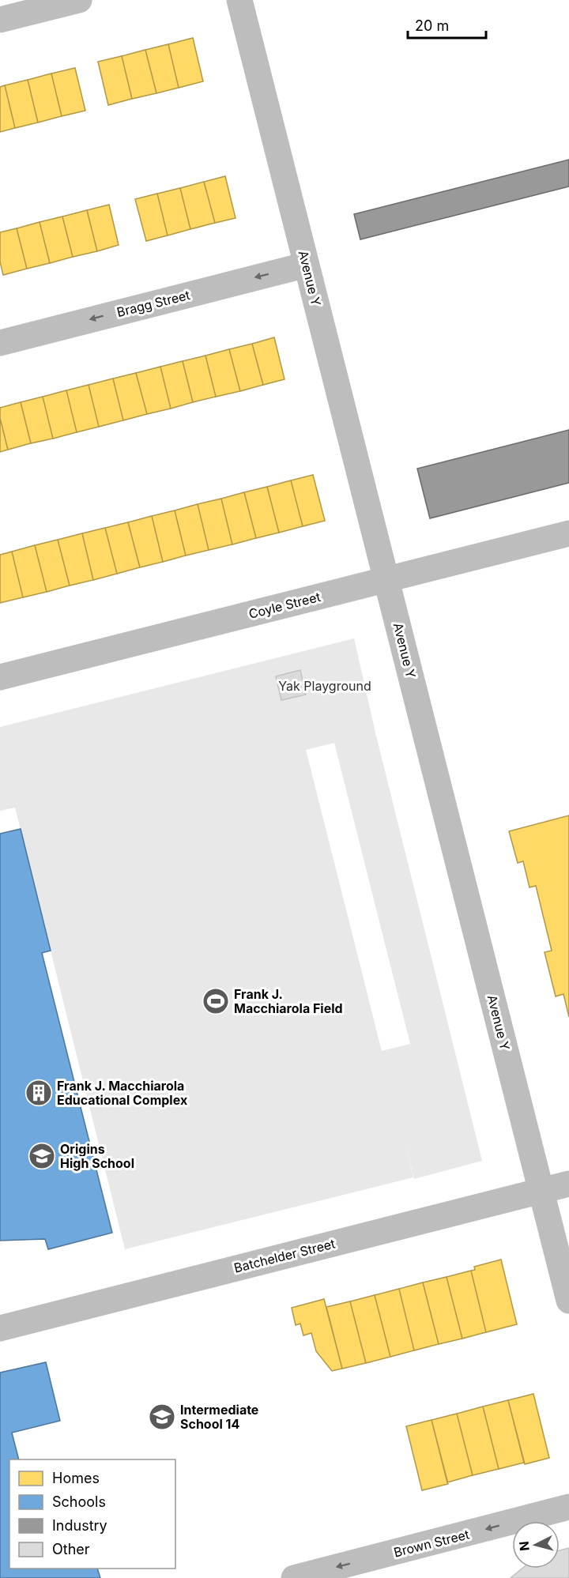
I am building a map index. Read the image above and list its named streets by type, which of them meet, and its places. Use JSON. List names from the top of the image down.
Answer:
{
  "streets": {
    "street": [
      "Avenue Y",
      "Bragg Street",
      "Coyle Street",
      "Batchelder Street",
      "Brown Street"
    ]
  },
  "crossings": [
    ["Avenue Y", "Bragg Street"],
    ["Avenue Y", "Coyle Street"],
    ["Avenue Y", "Batchelder Street"]
  ],
  "one_way": ["Bragg Street", "Brown Street"],
  "parks": ["Yak Playground"],
  "places": {
    "sports": ["Frank J. Macchiarola Field"],
    "building": ["Frank J. Macchiarola Educational Complex"],
    "school or university": ["Origins High School", "Intermediate School 14"]
  },
  "legend": [
    "Homes",
    "Schools",
    "Industry",
    "Other"
  ],
  "scale_bar": "20 m",
  "north": "left"
}
